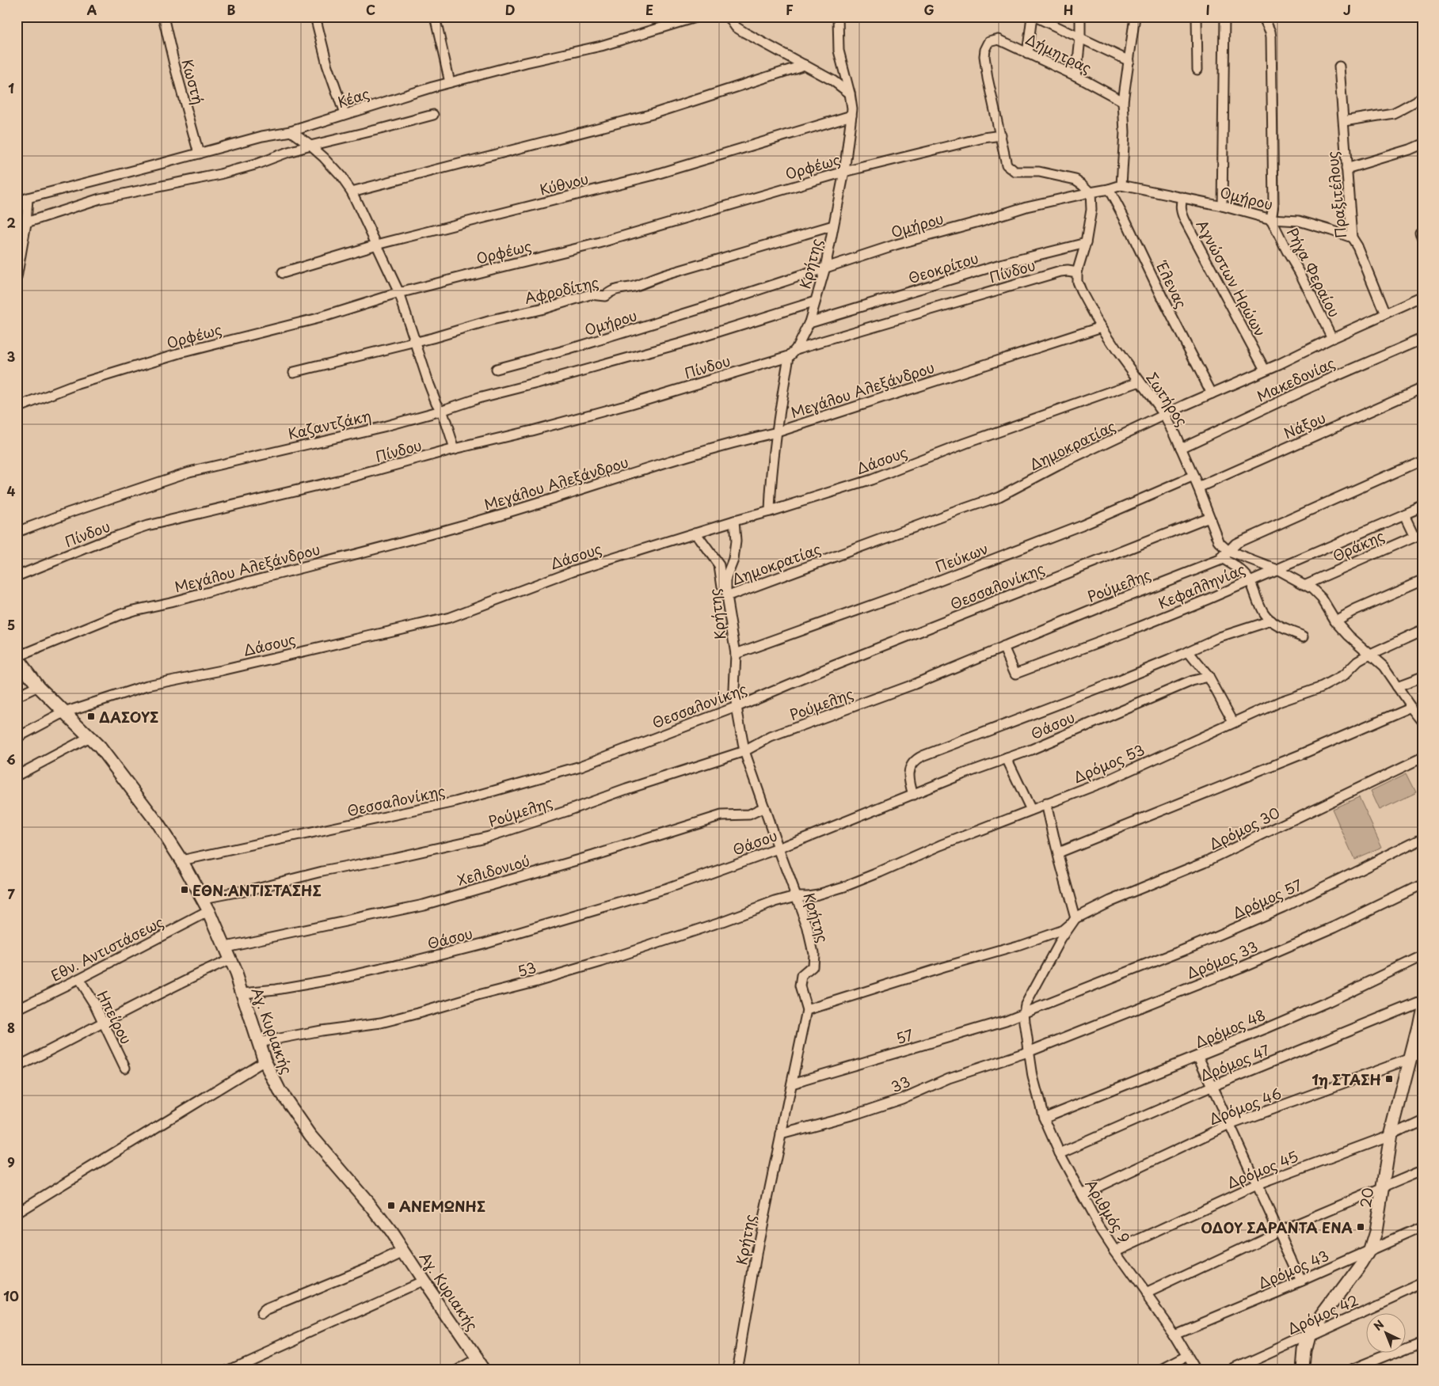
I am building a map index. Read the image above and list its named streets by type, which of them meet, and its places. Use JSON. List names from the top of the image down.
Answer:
{
  "streets": {
    "street": [
      "Δήμητρας",
      "Κωστή",
      "Κέας",
      "Ορφέως",
      "Κύθνου",
      "Πραξιτέλους",
      "Ομήρου",
      "Κρήτης",
      "Θεοκρίτου",
      "Πίνδου",
      "Ρήγα Φεραίου",
      "Αγνώστων Ηρώων",
      "Έλενας",
      "Αφροδίτης",
      "Μακεδονίας",
      "Μεγάλου Αλεξάνδρου",
      "Σωτήρος",
      "Καζαντζάκη",
      "Νάξου",
      "Δημοκρατίας",
      "Δάσους",
      "Θράκης",
      "Πεύκων",
      "Ρούμελης",
      "Θεσσαλονίκης",
      "Κεφαλληνίας",
      "Θάσου",
      "Δρόμος 53",
      "Δρόμος 30",
      "Χελιδονιού",
      "Δρόμος 57",
      "Εθν. Αντιστάσεως",
      "Δρόμος 33",
      "53",
      "Ηπείρου",
      "Δρόμος 48",
      "Αγ. Κυριακής",
      "57",
      "Δρόμος 47",
      "33",
      "Δρόμος 46",
      "Δρόμος 45",
      "20",
      "Αριθμός 9",
      "Δρόμος 43",
      "Δρόμος 42"
    ]
  },
  "crossings": [
    ["Δήμητρας", "Ορφέως"],
    ["Κωστή", "Κέας"],
    ["Ορφέως", "Κρήτης"],
    ["Κύθνου", "Κρήτης"],
    ["Πραξιτέλους", "Ομήρου"],
    ["Πραξιτέλους", "Δημοκρατίας"],
    ["Ομήρου", "Κρήτης"],
    ["Ομήρου", "Ρήγα Φεραίου"],
    ["Ομήρου", "Αγνώστων Ηρώων"],
    ["Ομήρου", "Έλενας"],
    ["Ομήρου", "Σωτήρος"],
    ["Κρήτης", "Θεοκρίτου"],
    ["Κρήτης", "Πίνδου"],
    ["Κρήτης", "Αφροδίτης"],
    ["Κρήτης", "Καζαντζάκη"],
    ["Κρήτης", "Δημοκρατίας"],
    ["Κρήτης", "Δάσους"],
    ["Κρήτης", "Πεύκων"],
    ["Κρήτης", "Ρούμελης"],
    ["Κρήτης", "Θεσσαλονίκης"],
    ["Κρήτης", "Θάσου"],
    ["Κρήτης", "Δρόμος 53"],
    ["Κρήτης", "Δρόμος 30"],
    ["Κρήτης", "Χελιδονιού"],
    ["Κρήτης", "53"],
    ["Κρήτης", "57"],
    ["Κρήτης", "33"],
    ["Θεοκρίτου", "Σωτήρος"],
    ["Πίνδου", "Σωτήρος"],
    ["Ρήγα Φεραίου", "Δημοκρατίας"],
    ["Αγνώστων Ηρώων", "Δημοκρατίας"],
    ["Έλενας", "Δημοκρατίας"],
    ["Μακεδονίας", "Σωτήρος"],
    ["Μεγάλου Αλεξάνδρου", "Σωτήρος"],
    ["Μεγάλου Αλεξάνδρου", "Αγ. Κυριακής"],
    ["Σωτήρος", "Νάξου"],
    ["Σωτήρος", "Δημοκρατίας"],
    ["Σωτήρος", "Δάσους"],
    ["Σωτήρος", "Πεύκων"],
    ["Σωτήρος", "Ρούμελης"],
    ["Σωτήρος", "Θεσσαλονίκης"],
    ["Δάσους", "Αγ. Κυριακής"],
    ["Ρούμελης", "Κεφαλληνίας"],
    ["Ρούμελης", "Αγ. Κυριακής"],
    ["Θεσσαλονίκης", "Αγ. Κυριακής"],
    ["Θάσου", "Αγ. Κυριακής"],
    ["Δρόμος 53", "53"],
    ["Χελιδονιού", "Αγ. Κυριακής"],
    ["Δρόμος 57", "57"],
    ["Δρόμος 57", "Αριθμός 9"],
    ["Εθν. Αντιστάσεως", "Ηπείρου"],
    ["Εθν. Αντιστάσεως", "Αγ. Κυριακής"],
    ["Δρόμος 33", "33"],
    ["Δρόμος 33", "Αριθμός 9"],
    ["53", "Αγ. Κυριακής"],
    ["Δρόμος 48", "Αριθμός 9"],
    ["57", "Αριθμός 9"],
    ["Δρόμος 47", "Αριθμός 9"],
    ["33", "Αριθμός 9"],
    ["Δρόμος 46", "20"],
    ["Δρόμος 46", "Αριθμός 9"],
    ["Δρόμος 45", "20"],
    ["Δρόμος 45", "Αριθμός 9"],
    ["20", "Δρόμος 43"],
    ["20", "Δρόμος 42"],
    ["Αριθμός 9", "Δρόμος 43"]
  ],
  "places": {
    "transit": [
      "ΔΑΣΟΥΣ",
      "ΕΘΝ.ΑΝΤΙΣΤΑΣΗΣ",
      "1η ΣΤΑΣΗ",
      "ΑΝΕΜΩΝΗΣ",
      "ΟΔΟΥ ΣΑΡΑΝΤΑ ΕΝΑ"
    ]
  },
  "north": "top left",
  "grid": {
    "columns": [
      "A",
      "B",
      "C",
      "D",
      "E",
      "F",
      "G",
      "H",
      "I",
      "J"
    ],
    "rows": [
      "1",
      "2",
      "3",
      "4",
      "5",
      "6",
      "7",
      "8",
      "9",
      "10"
    ]
  }
}
